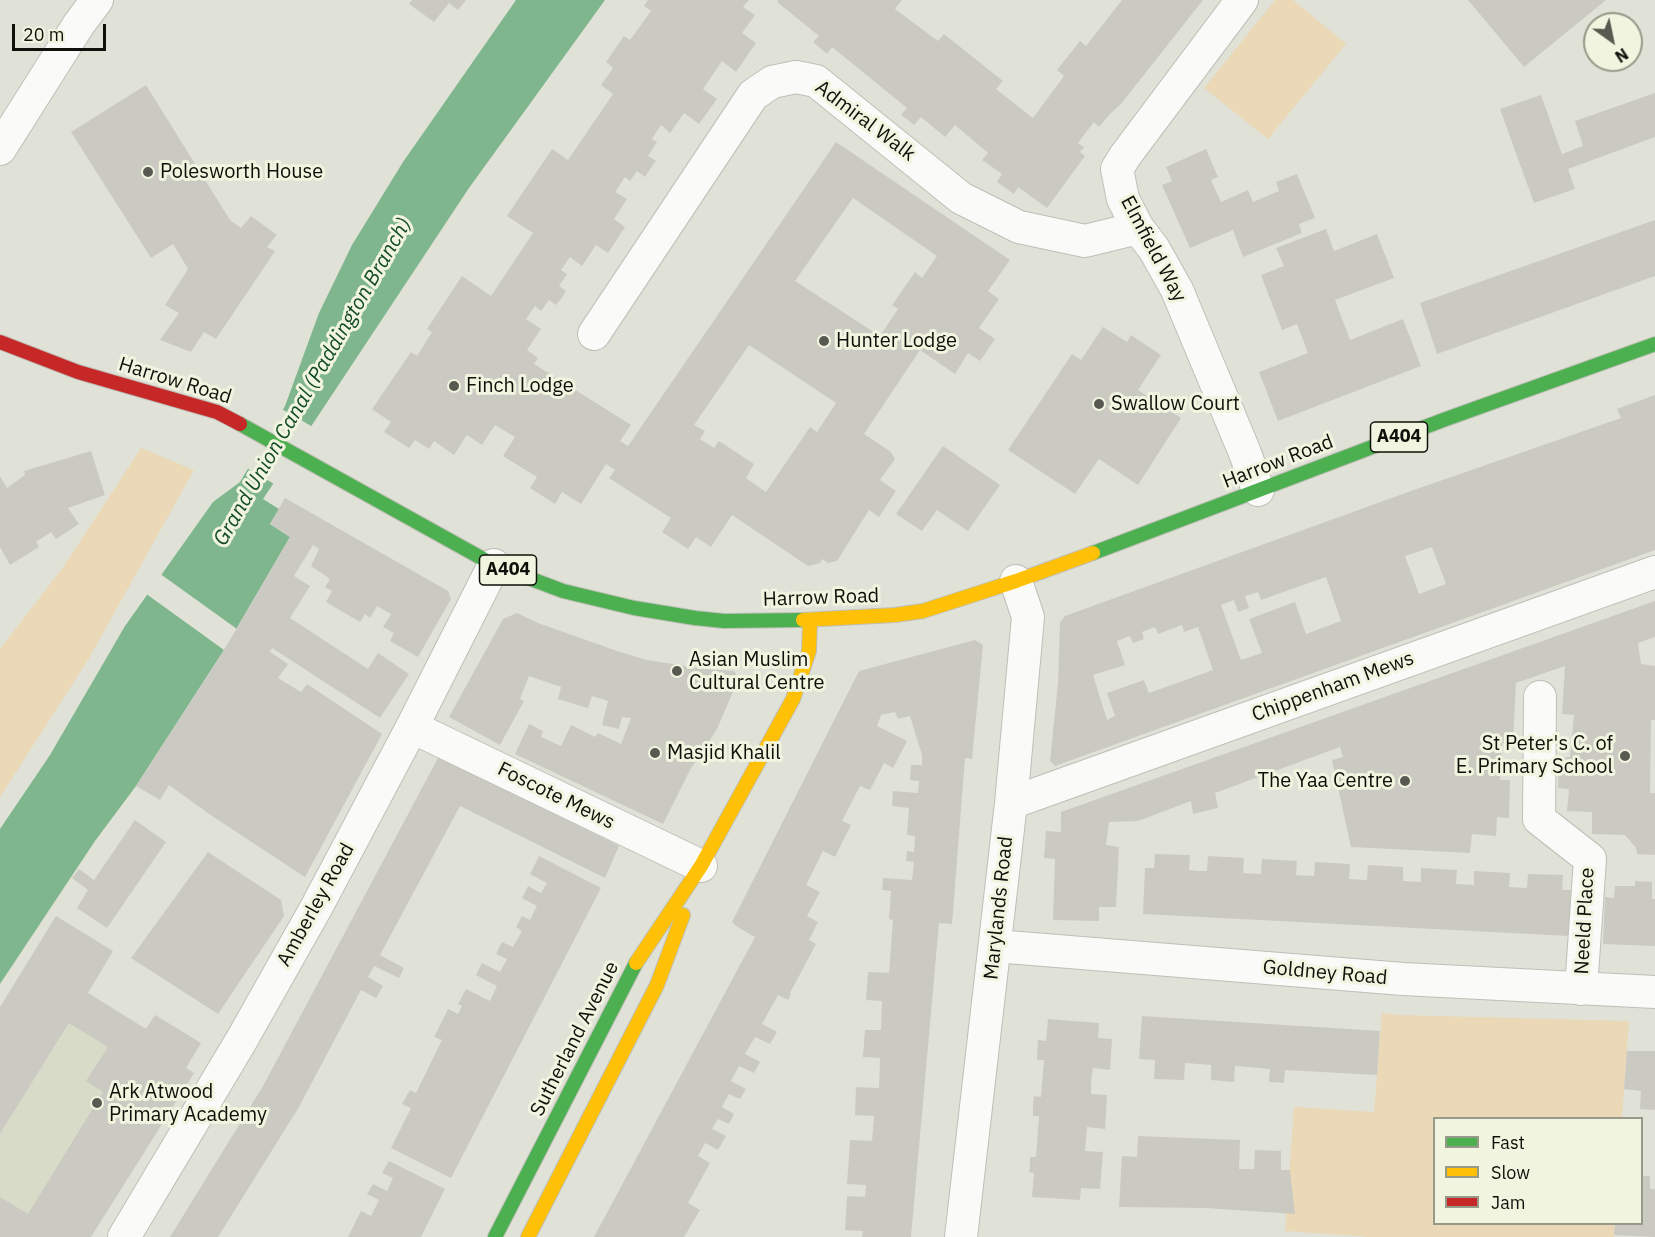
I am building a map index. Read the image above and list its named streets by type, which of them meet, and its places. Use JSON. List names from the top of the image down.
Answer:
{
  "streets": {
    "main road": ["Harrow Road", "A404", "Sutherland Avenue"],
    "street": [
      "Admiral Walk",
      "Elmfield Way",
      "Chippenham Mews",
      "Foscote Mews",
      "Amberley Road",
      "Marylands Road",
      "Neeld Place",
      "Goldney Road"
    ]
  },
  "crossings": [
    ["Admiral Walk", "Elmfield Way"],
    ["Elmfield Way", "Harrow Road"],
    ["Harrow Road", "Amberley Road"],
    ["Harrow Road", "Marylands Road"],
    ["Harrow Road", "Sutherland Avenue"],
    ["Chippenham Mews", "Marylands Road"],
    ["Foscote Mews", "Amberley Road"],
    ["Foscote Mews", "Sutherland Avenue"],
    ["Marylands Road", "Goldney Road"],
    ["Neeld Place", "Goldney Road"]
  ],
  "water": ["Grand Union Canal (Paddington Branch)"],
  "places": [
    "Polesworth House",
    "Hunter Lodge",
    "Finch Lodge",
    "Swallow Court",
    "Asian Muslim Cultural Centre",
    "Masjid Khalil",
    "St Peter's C. of E. Primary School",
    "The Yaa Centre",
    "Ark Atwood Primary Academy"
  ],
  "legend": ["Fast", "Slow", "Jam"],
  "scale_bar": "20 m",
  "north": "bottom right"
}
